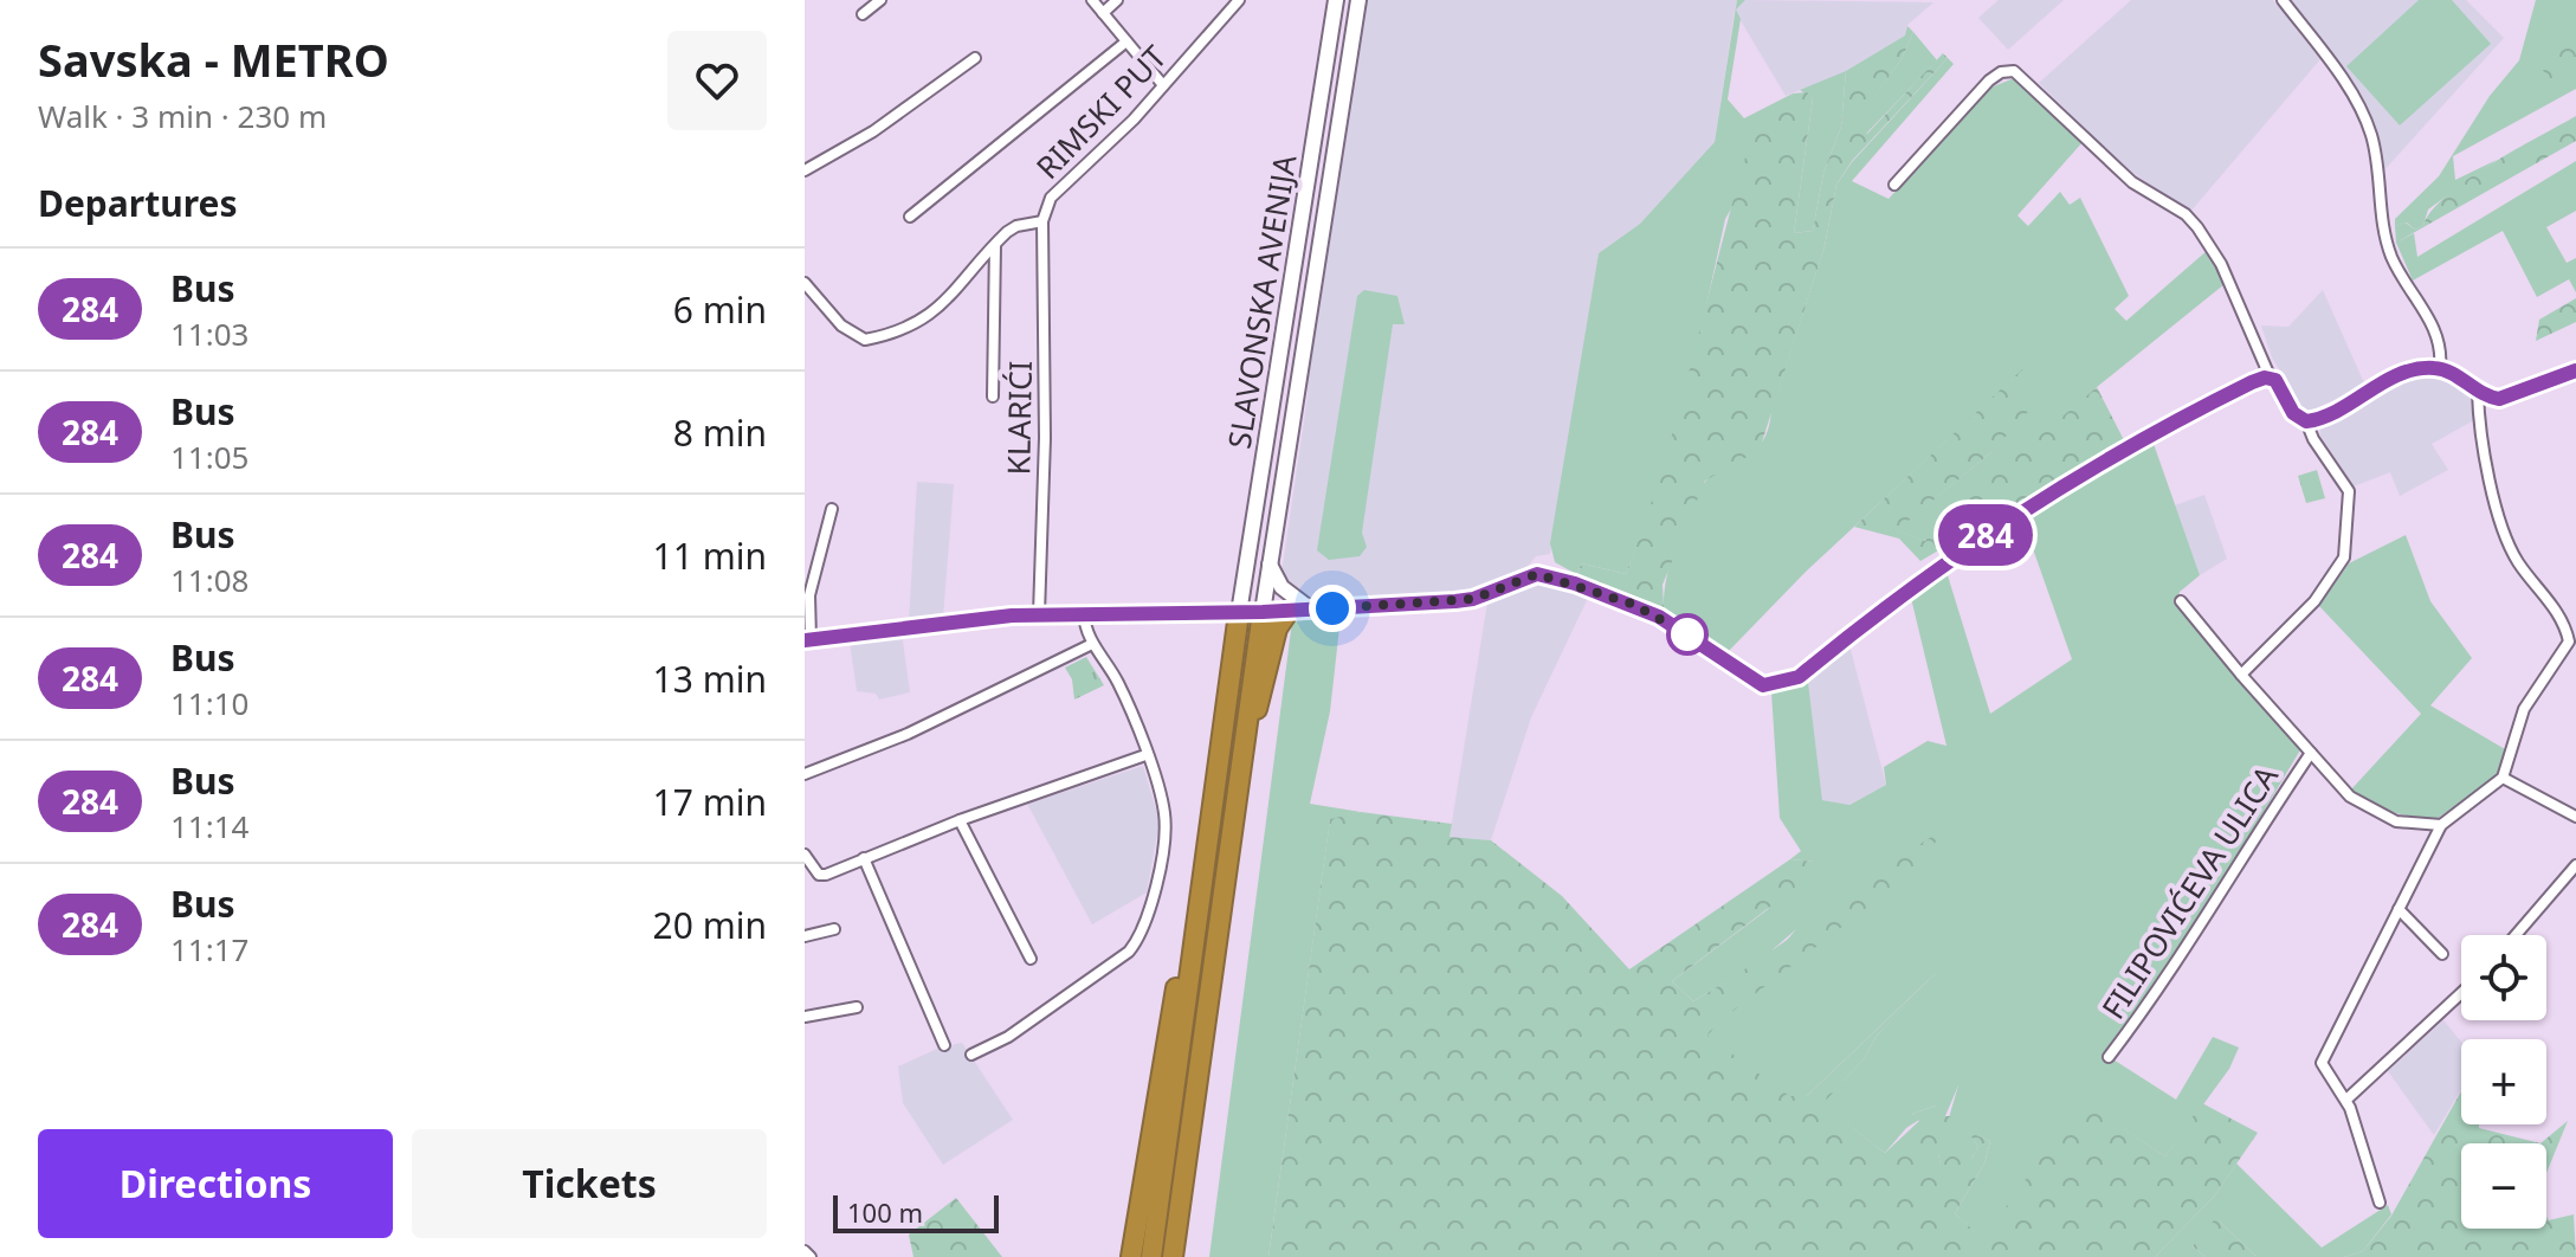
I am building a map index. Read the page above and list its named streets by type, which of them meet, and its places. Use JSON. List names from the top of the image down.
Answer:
{
  "streets": {
    "street": [
      "RIMSKI PUT",
      "SLAVONSKA AVENIJA",
      "KLARIĆI",
      "FILIPOVIĆEVA ULICA"
    ]
  },
  "crossings": [
    ["RIMSKI PUT", "KLARIĆI"]
  ],
  "lines": ["bus line 284"],
  "scale_bar": "100 m",
  "page": {
    "heading": [
      ["Savska - METRO", "Walk · 3 min · 230 m"],
      "Departures"
    ],
    "on_map": "284",
    "list": [
      {
        "mark": "284",
        "name": "Bus",
        "note": "11:03",
        "value": "6 min"
      },
      {
        "mark": "284",
        "name": "Bus",
        "note": "11:05",
        "value": "8 min"
      },
      {
        "mark": "284",
        "name": "Bus",
        "note": "11:08",
        "value": "11 min"
      },
      {
        "mark": "284",
        "name": "Bus",
        "note": "11:10",
        "value": "13 min"
      },
      {
        "mark": "284",
        "name": "Bus",
        "note": "11:14",
        "value": "17 min"
      },
      {
        "mark": "284",
        "name": "Bus",
        "note": "11:17",
        "value": "20 min"
      }
    ],
    "map_buttons": ["+", "−"],
    "buttons": ["Directions", "Tickets"],
    "scale": "100 m"
  }
}
